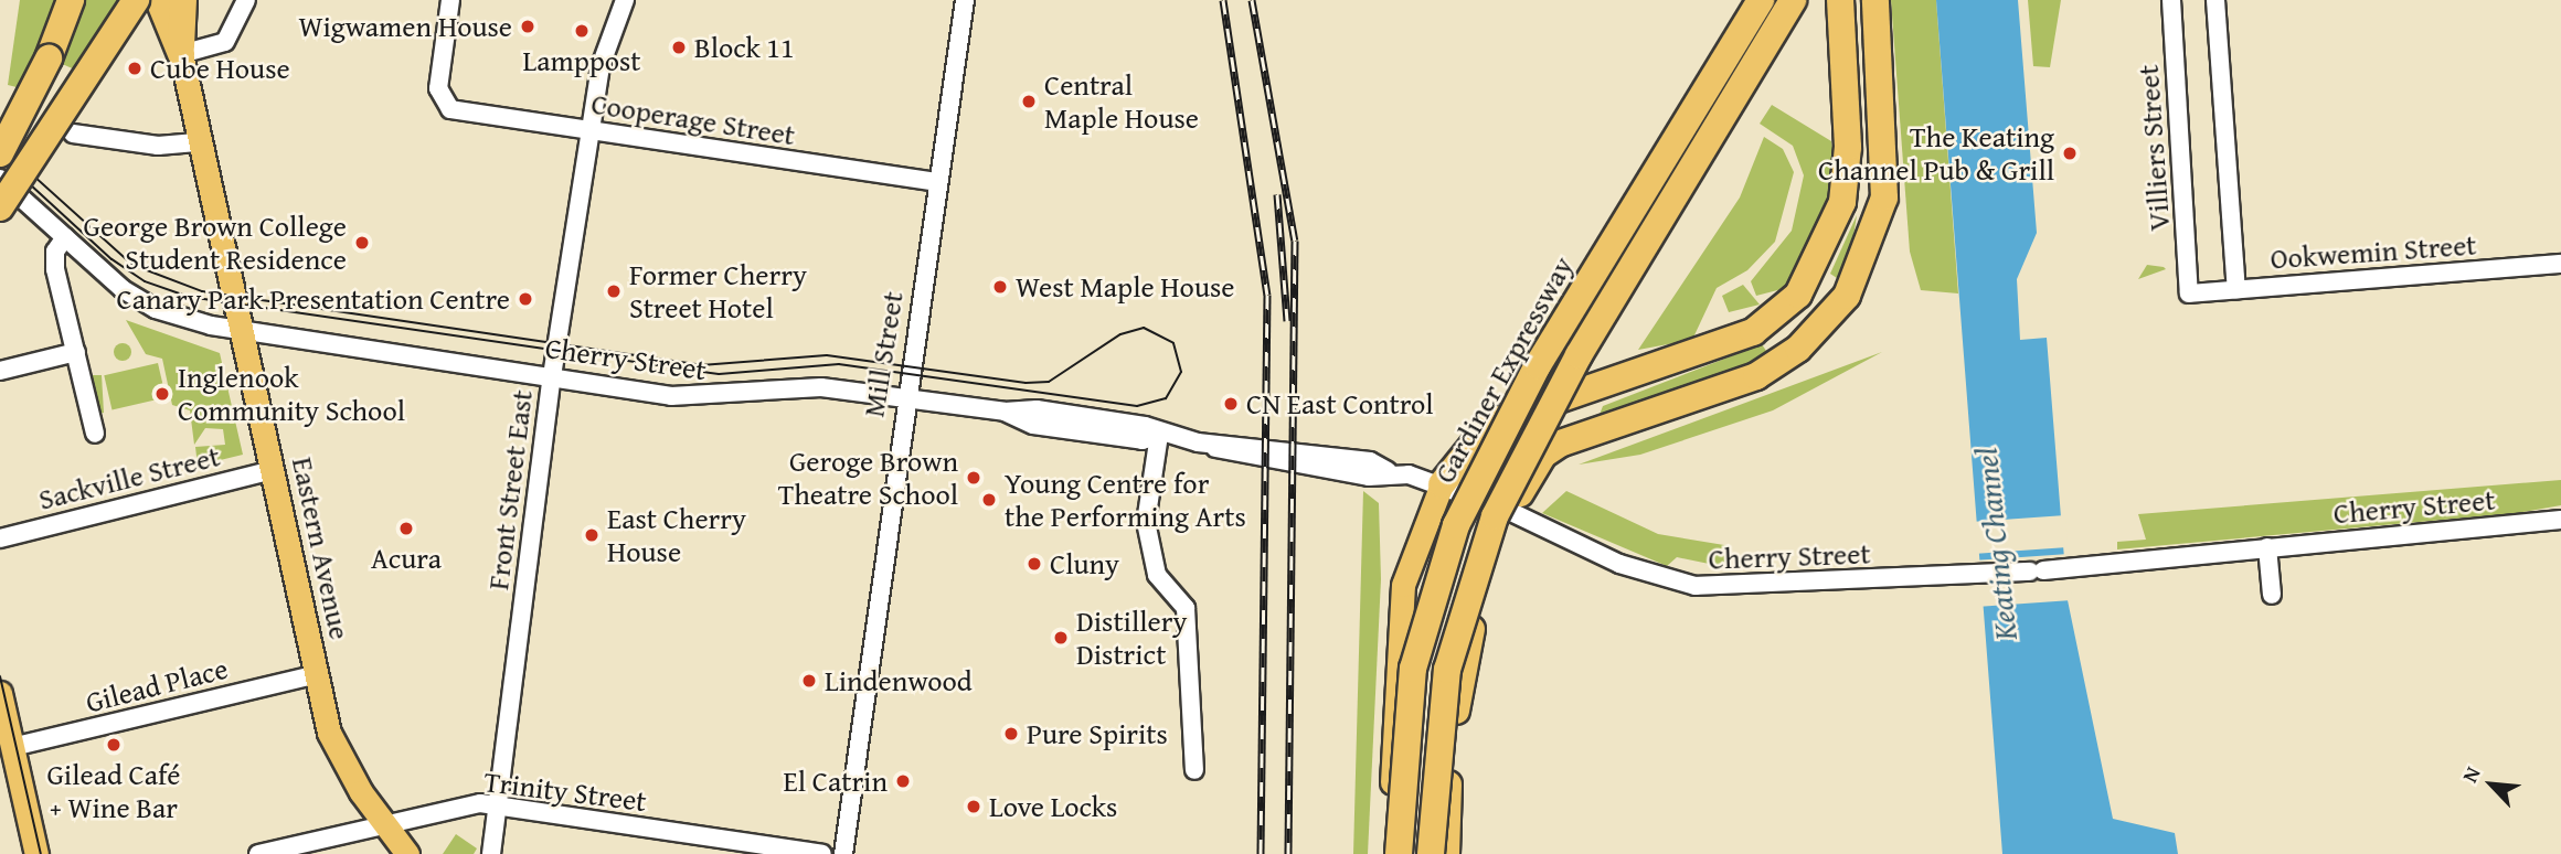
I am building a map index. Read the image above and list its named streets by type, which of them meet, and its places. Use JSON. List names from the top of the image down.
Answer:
{
  "streets": {
    "highway": ["Gardiner Expressway", "Eastern Avenue"],
    "street": [
      "Cooperage Street",
      "Villiers Street",
      "Ookwemin Street",
      "Mill Street",
      "Cherry Street",
      "Sackville Street",
      "Front Street East",
      "Gilead Place",
      "Trinity Street"
    ]
  },
  "crossings": [
    ["Cooperage Street", "Mill Street"],
    ["Cooperage Street", "Front Street East"],
    ["Villiers Street", "Ookwemin Street"],
    ["Mill Street", "Cherry Street"],
    ["Cherry Street", "Front Street East"],
    ["Cherry Street", "Eastern Avenue"],
    ["Sackville Street", "Eastern Avenue"],
    ["Front Street East", "Trinity Street"],
    ["Eastern Avenue", "Gilead Place"],
    ["Eastern Avenue", "Trinity Street"]
  ],
  "water": ["Keating Channel"],
  "places": [
    "Wigwamen House",
    "Lamppost",
    "Block 11",
    "Cube House",
    "Central Maple House",
    "The Keating Channel Pub & Grill",
    "George Brown College Student Residence",
    "West Maple House",
    "Former Cherry Street Hotel",
    "Canary Park Presentation Centre",
    "Inglenook Community School",
    "CN East Control",
    "Geroge Brown Theatre School",
    "Young Centre for the Performing Arts",
    "Acura",
    "East Cherry House",
    "Cluny",
    "Distillery District",
    "Lindenwood",
    "Pure Spirits",
    "Gilead Café + Wine Bar",
    "El Catrin",
    "Love Locks"
  ],
  "north": "top left"
}
